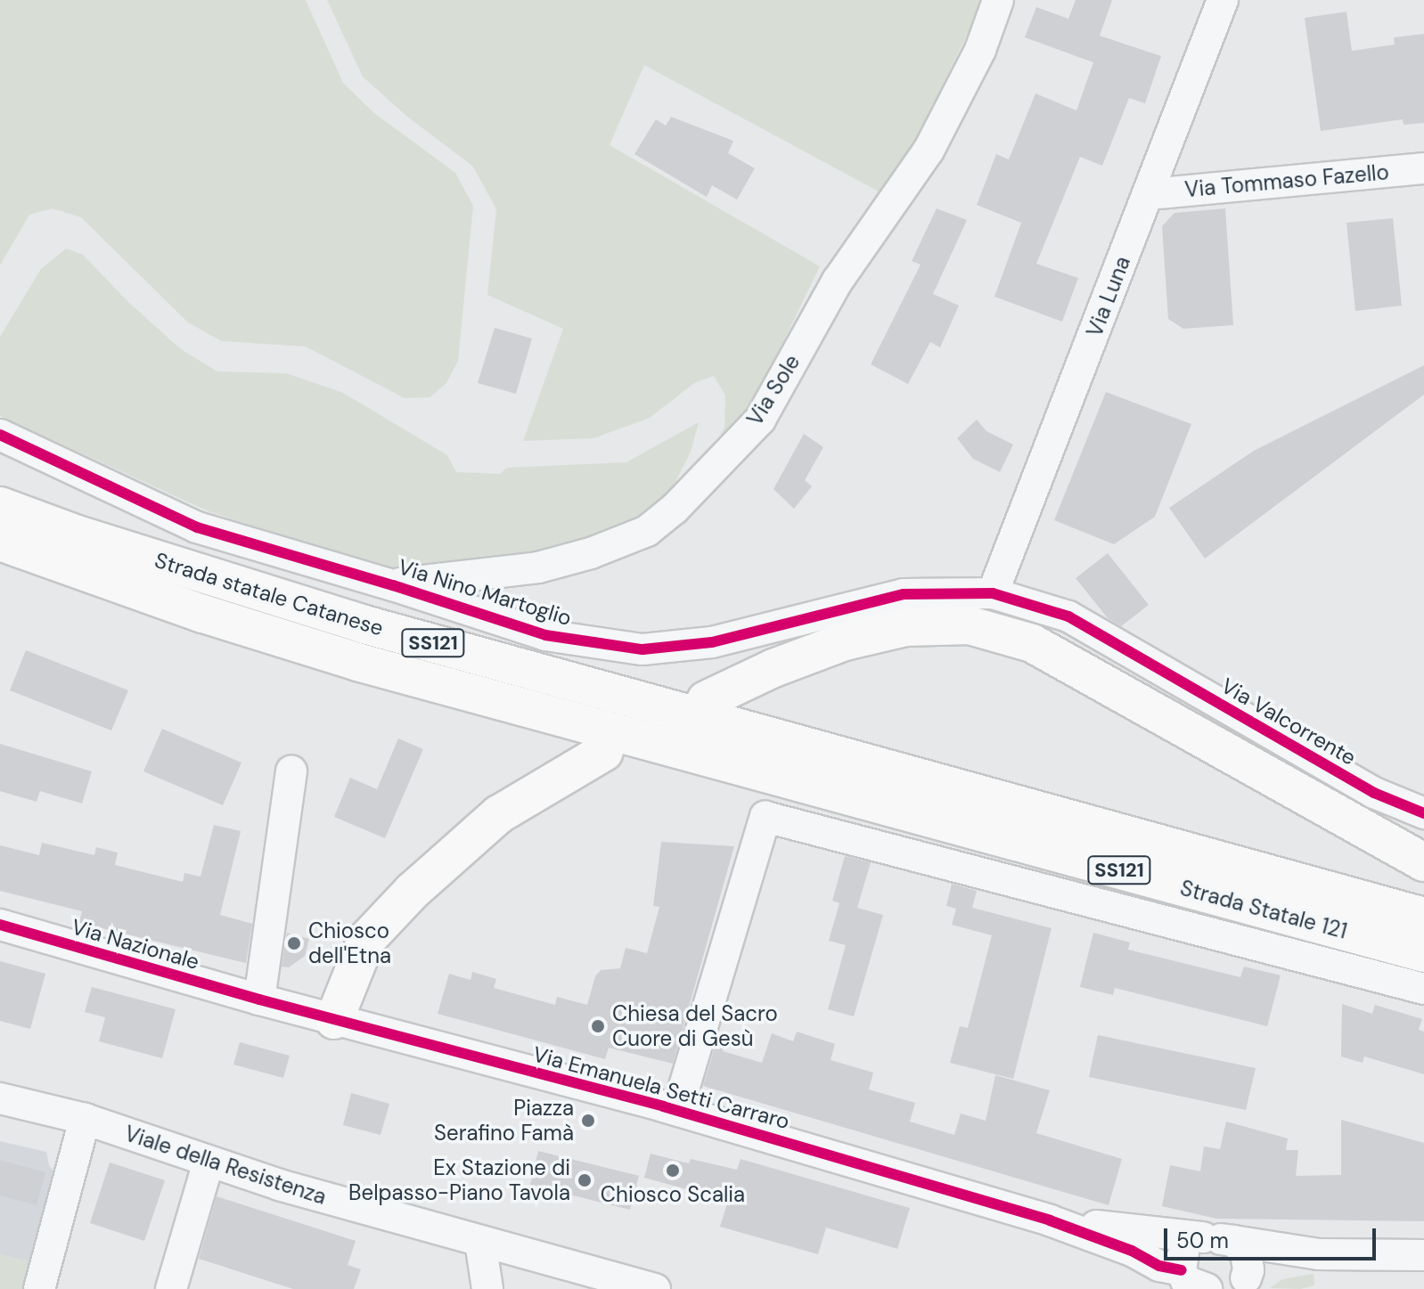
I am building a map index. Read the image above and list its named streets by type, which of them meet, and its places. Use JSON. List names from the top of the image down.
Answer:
{
  "streets": {
    "main road": ["Strada statale Catanese", "SS121", "Strada Statale 121"],
    "street": [
      "Via Tommaso Fazello",
      "Via Luna",
      "Via Sole",
      "Via Nino Martoglio",
      "Via Valcorrente",
      "Via Nazionale",
      "Via Emanuela Setti Carraro",
      "Viale della Resistenza"
    ]
  },
  "crossings": [
    ["Via Tommaso Fazello", "Via Luna"],
    ["Via Luna", "Via Nino Martoglio"],
    ["Via Sole", "Via Nino Martoglio"],
    ["Via Nino Martoglio", "Via Valcorrente"],
    ["Strada statale Catanese", "Strada Statale 121"],
    ["Via Nazionale", "Via Emanuela Setti Carraro"]
  ],
  "places": [
    "Chiosco dell'Etna",
    "Chiesa del Sacro Cuore di Gesù",
    "Piazza Serafino Famà",
    "Chiosco Scalia",
    "Ex Stazione di Belpasso-Piano Tavola"
  ],
  "scale_bar": "50 m"
}
